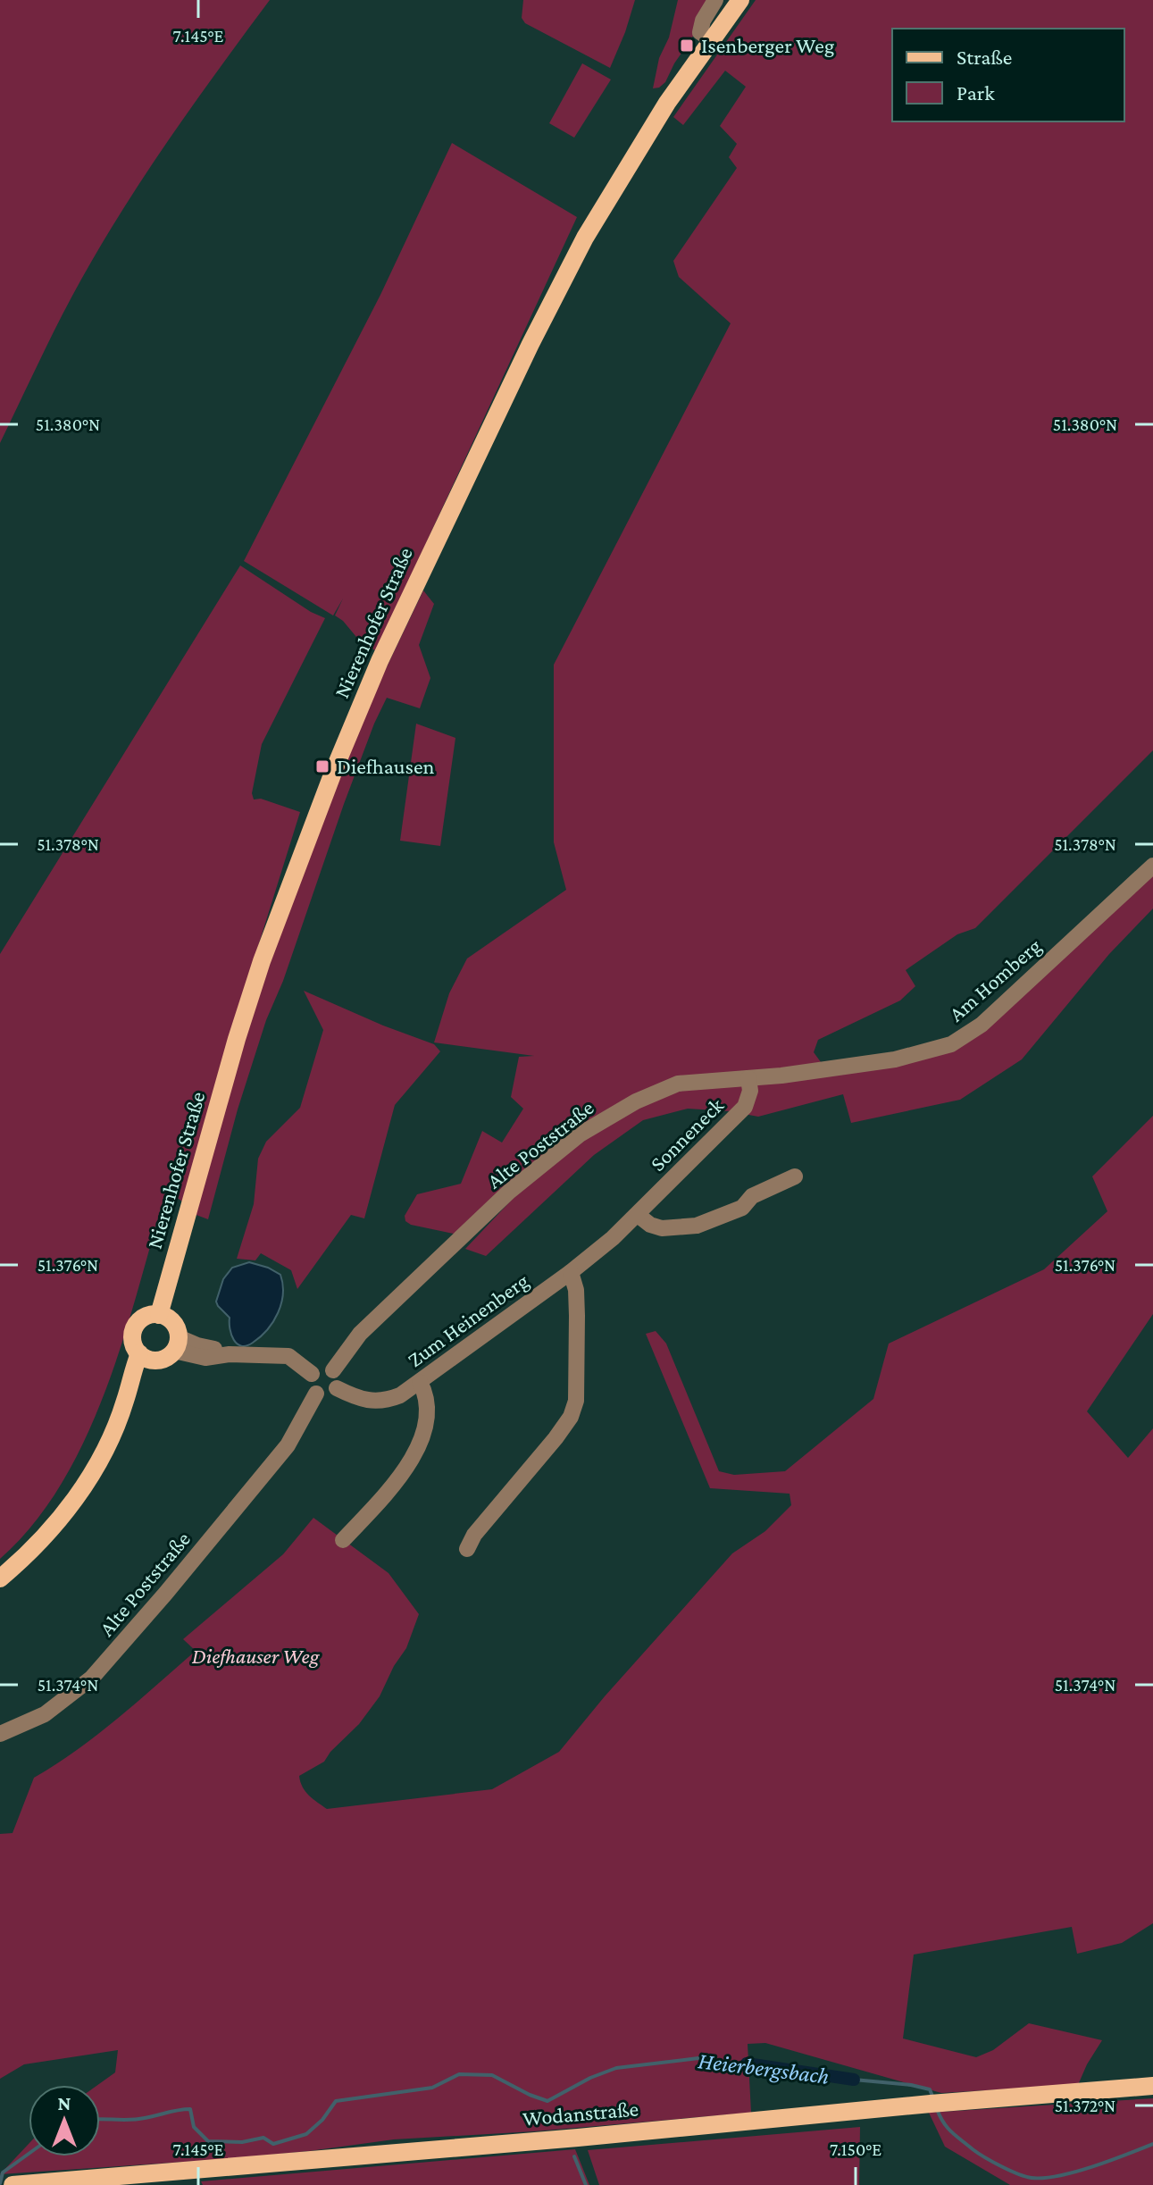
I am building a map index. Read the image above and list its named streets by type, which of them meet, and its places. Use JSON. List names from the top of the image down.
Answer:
{
  "streets": {
    "main road": ["Nierenhofer Straße", "Wodanstraße"],
    "street": [
      "Am Homberg",
      "Sonneneck",
      "Alte Poststraße",
      "Zum Heinenberg"
    ]
  },
  "crossings": [
    ["Am Homberg", "Alte Poststraße"],
    ["Sonneneck", "Alte Poststraße"],
    ["Sonneneck", "Zum Heinenberg"],
    ["Alte Poststraße", "Zum Heinenberg"]
  ],
  "water": ["Heierbergsbach"],
  "parks": ["Diefhauser Weg"],
  "places": {
    "transit": ["Isenberger Weg", "Diefhausen"]
  },
  "legend": ["Straße", "Park"],
  "north": "top",
  "coordinates": [
    "7.145°E",
    "51.380°N",
    "51.378°N",
    "51.376°N",
    "51.374°N",
    "51.372°N",
    "7.150°E"
  ]
}
